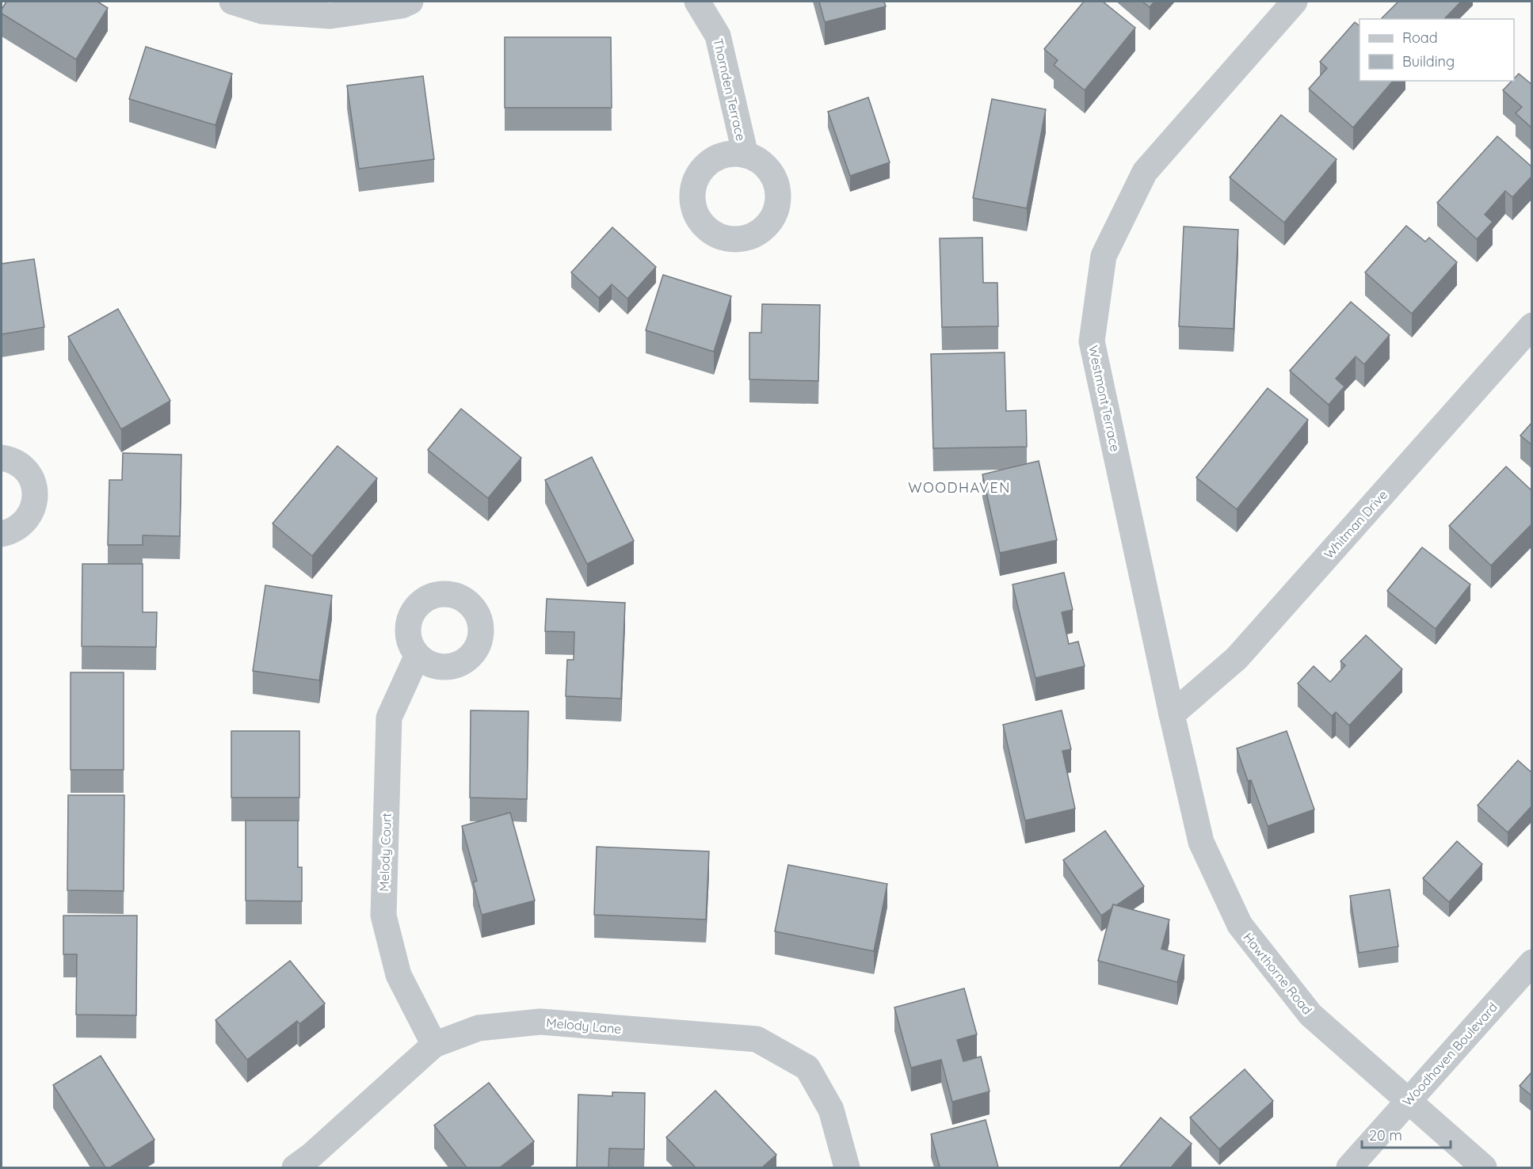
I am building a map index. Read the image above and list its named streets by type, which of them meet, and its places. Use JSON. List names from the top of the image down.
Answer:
{
  "streets": {
    "street": [
      "Thornden Terrace",
      "Westmont Terrace",
      "Whitman Drive",
      "Melody Court",
      "Hawthorne Road",
      "Melody Lane",
      "Woodhaven Boulevard"
    ]
  },
  "crossings": [
    ["Westmont Terrace", "Whitman Drive"],
    ["Westmont Terrace", "Hawthorne Road"],
    ["Whitman Drive", "Hawthorne Road"],
    ["Melody Court", "Melody Lane"],
    ["Hawthorne Road", "Woodhaven Boulevard"]
  ],
  "districts": ["WOODHAVEN"],
  "legend": ["Road", "Building"],
  "scale_bar": "20 m"
}
